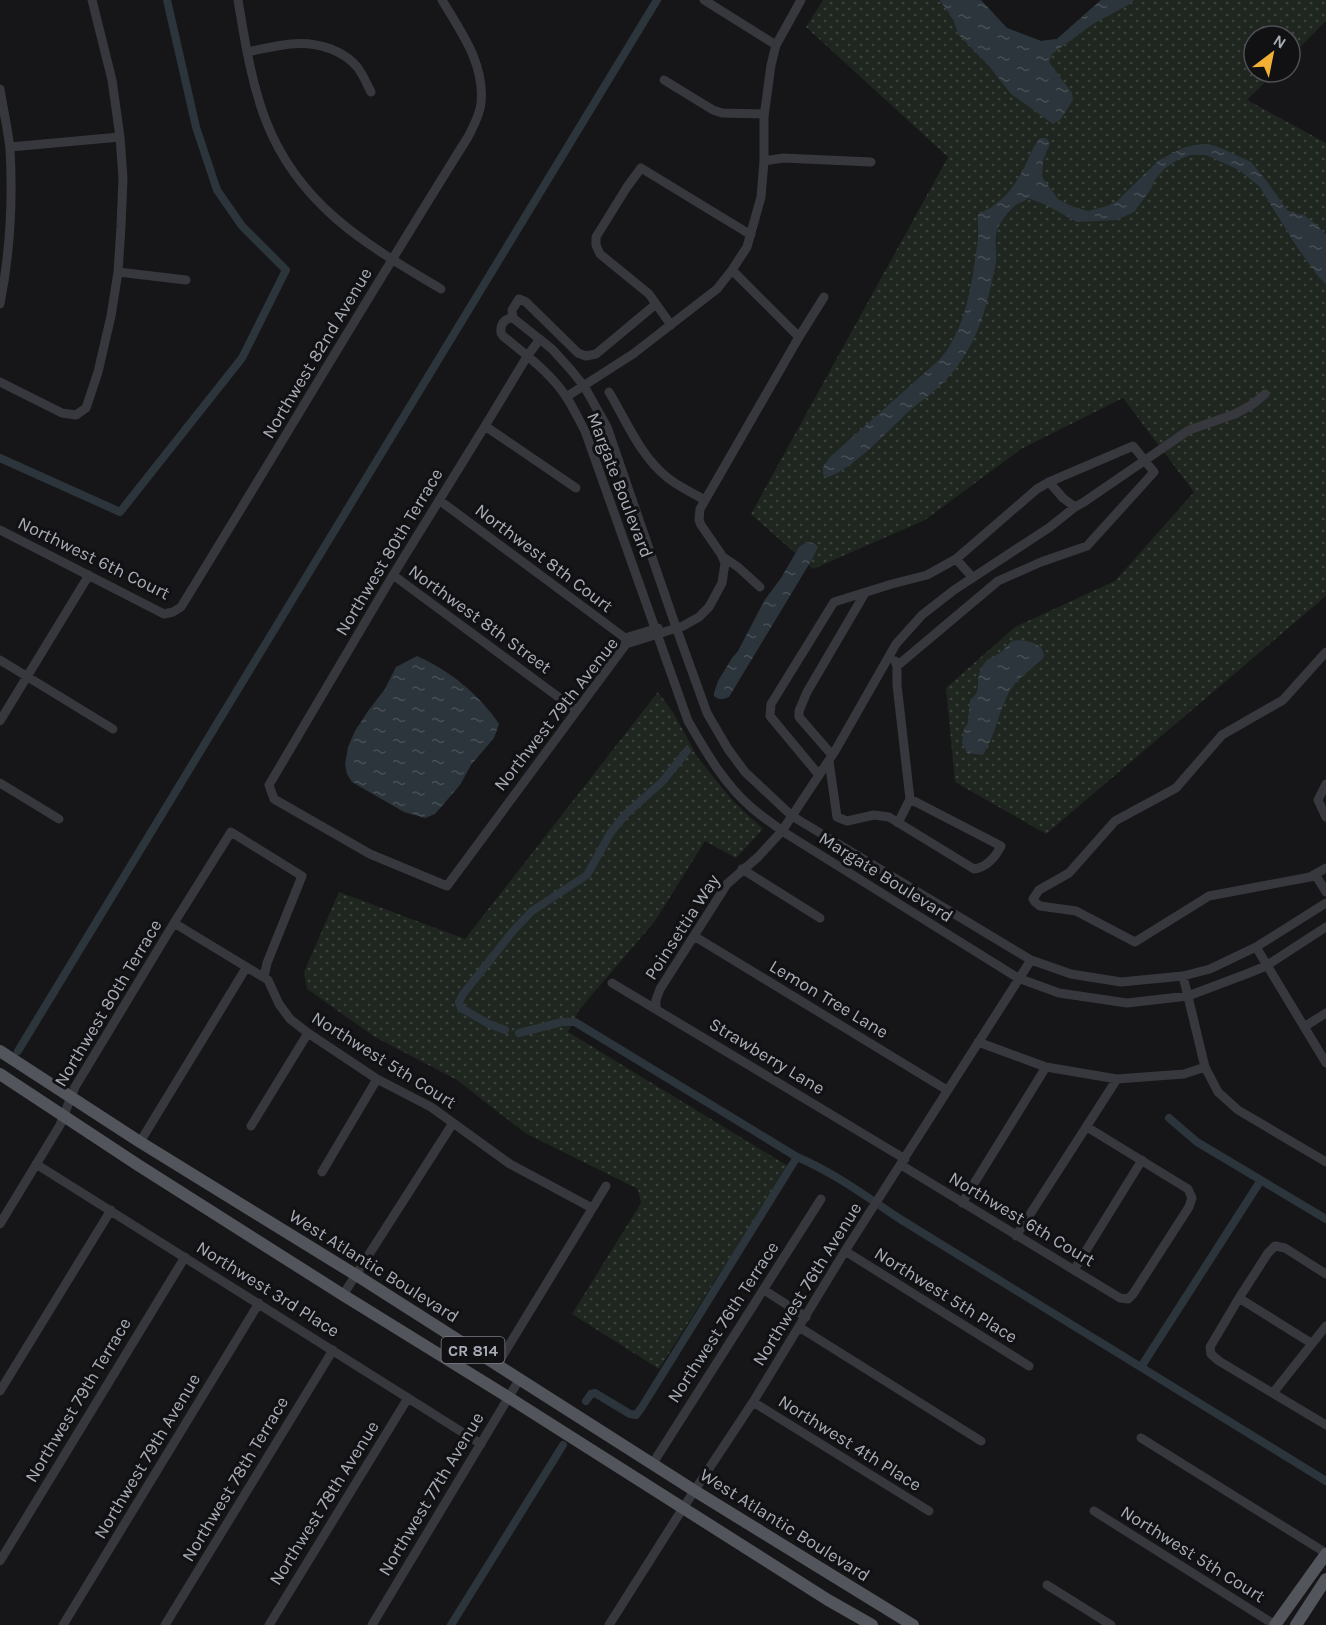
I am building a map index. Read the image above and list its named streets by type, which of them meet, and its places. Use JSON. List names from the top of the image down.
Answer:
{
  "streets": {
    "main road": ["West Atlantic Boulevard", "CR 814"],
    "street": [
      "Northwest 82nd Avenue",
      "Margate Boulevard",
      "Northwest 80th Terrace",
      "Northwest 6th Court",
      "Northwest 8th Court",
      "Northwest 8th Street",
      "Northwest 79th Avenue",
      "Poinsettia Way",
      "Lemon Tree Lane",
      "Strawberry Lane",
      "Northwest 5th Court",
      "Northwest 76th Avenue",
      "Northwest 3rd Place",
      "Northwest 5th Place",
      "Northwest 76th Terrace",
      "Northwest 79th Terrace",
      "Northwest 4th Place",
      "Northwest 78th Terrace",
      "Northwest 77th Avenue",
      "Northwest 78th Avenue"
    ]
  },
  "crossings": [
    ["Northwest 82nd Avenue", "Northwest 6th Court"],
    ["Margate Boulevard", "Northwest 80th Terrace"],
    ["Margate Boulevard", "Northwest 79th Avenue"],
    ["Margate Boulevard", "Poinsettia Way"],
    ["Margate Boulevard", "Northwest 76th Avenue"],
    ["Northwest 80th Terrace", "Northwest 8th Court"],
    ["Northwest 80th Terrace", "Northwest 8th Street"],
    ["Northwest 80th Terrace", "Northwest 79th Avenue"],
    ["Northwest 80th Terrace", "Northwest 5th Court"],
    ["Northwest 80th Terrace", "West Atlantic Boulevard"],
    ["Northwest 80th Terrace", "Northwest 3rd Place"],
    ["Northwest 80th Terrace", "CR 814"],
    ["Northwest 6th Court", "Strawberry Lane"],
    ["Northwest 6th Court", "Northwest 76th Avenue"],
    ["Northwest 8th Court", "Northwest 79th Avenue"],
    ["Northwest 8th Street", "Northwest 79th Avenue"],
    ["Northwest 79th Avenue", "Northwest 3rd Place"],
    ["Poinsettia Way", "Lemon Tree Lane"],
    ["Poinsettia Way", "Strawberry Lane"],
    ["Lemon Tree Lane", "Northwest 76th Avenue"],
    ["Strawberry Lane", "Northwest 76th Avenue"],
    ["West Atlantic Boulevard", "Northwest 76th Avenue"],
    ["West Atlantic Boulevard", "Northwest 76th Terrace"],
    ["West Atlantic Boulevard", "Northwest 77th Avenue"],
    ["Northwest 76th Avenue", "Northwest 5th Place"],
    ["Northwest 76th Avenue", "CR 814"],
    ["Northwest 76th Avenue", "Northwest 4th Place"],
    ["Northwest 3rd Place", "Northwest 79th Terrace"],
    ["Northwest 3rd Place", "Northwest 78th Terrace"],
    ["Northwest 3rd Place", "Northwest 77th Avenue"],
    ["Northwest 3rd Place", "Northwest 78th Avenue"],
    ["CR 814", "Northwest 77th Avenue"]
  ],
  "north": "top right"
}
